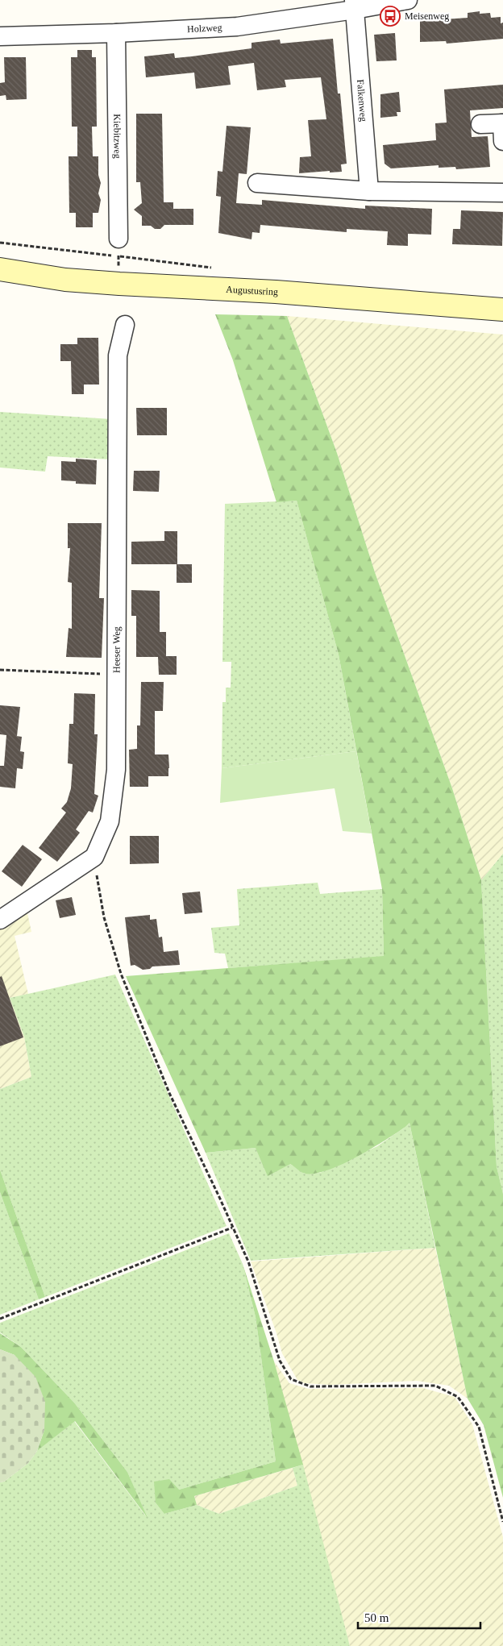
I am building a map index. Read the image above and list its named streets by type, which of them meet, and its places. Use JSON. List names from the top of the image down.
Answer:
{
  "streets": {
    "main road": ["Augustusring"],
    "street": [
      "Holzweg",
      "Falkenweg",
      "Kiebitzweg",
      "Heeser Weg"
    ]
  },
  "crossings": [
    ["Holzweg", "Falkenweg"],
    ["Holzweg", "Kiebitzweg"]
  ],
  "places": {
    "bus stop": ["Meisenweg"]
  },
  "scale_bar": "50 m"
}
